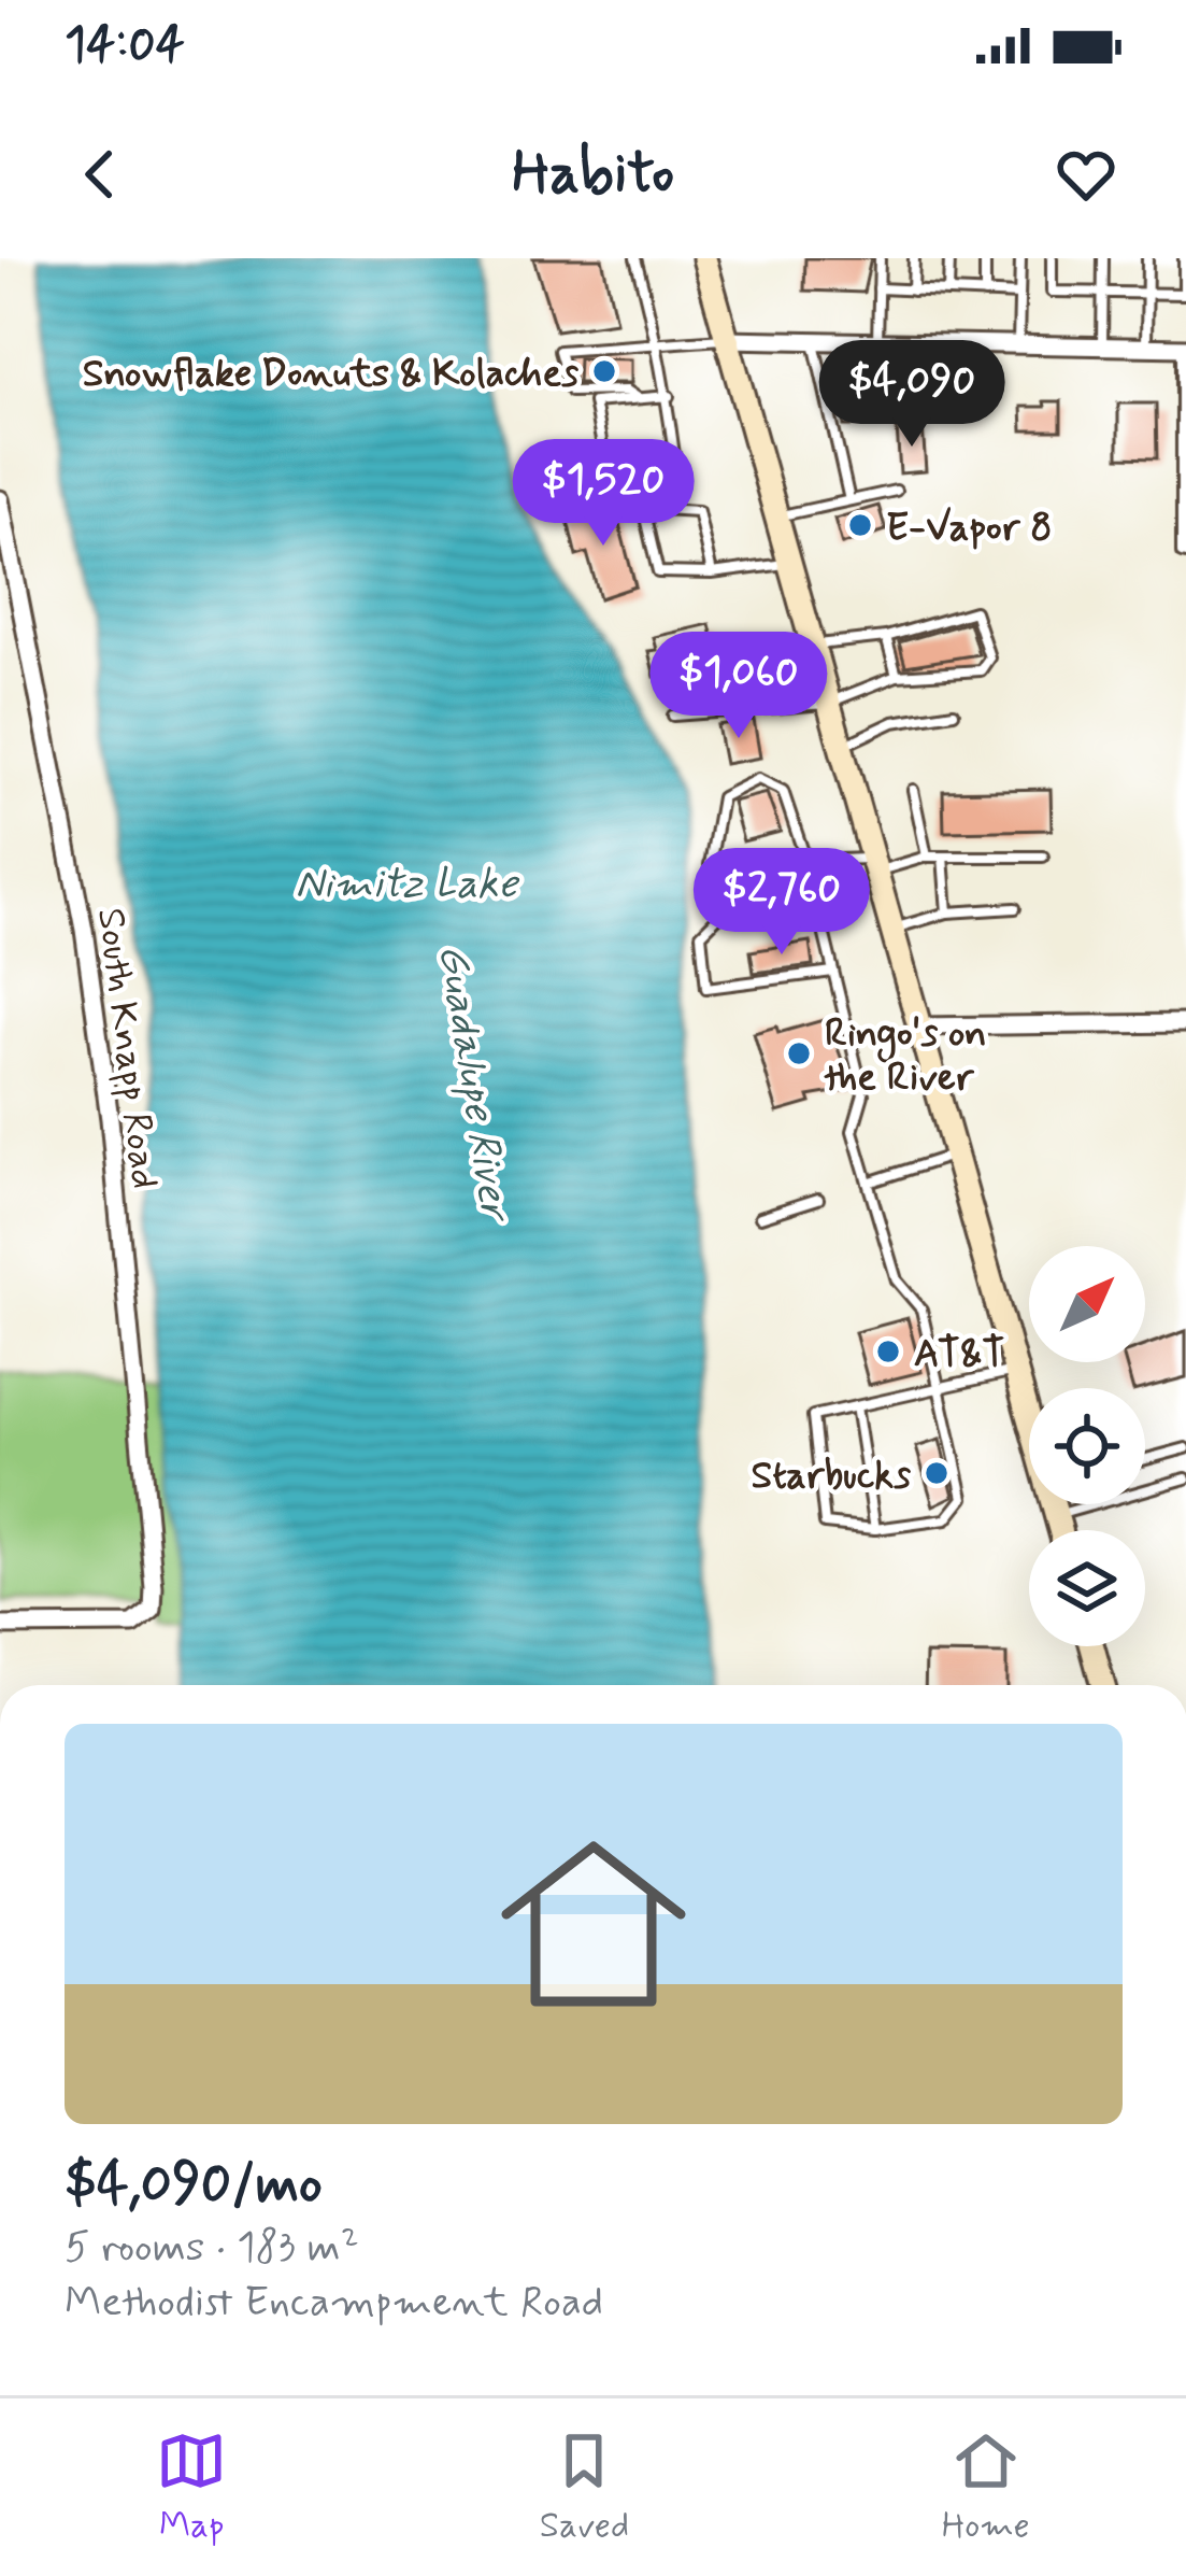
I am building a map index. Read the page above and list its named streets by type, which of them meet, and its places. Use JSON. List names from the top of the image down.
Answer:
{
  "streets": {
    "street": ["South Knapp Road"]
  },
  "water": ["Nimitz Lake", "Guadalupe River"],
  "places": [
    "Snowflake Donuts & Kolaches",
    "E-Vapor 8",
    "Ringo's on the River",
    "AT&T",
    "Starbucks"
  ],
  "north": "top right",
  "page": {
    "status": "14:04",
    "header": "Habito",
    "price": [
      "$4,090",
      "$1,520",
      "$1,060",
      "$2,760"
    ],
    "list": [
      {
        "name": "$4,090/mo",
        "note": "5 rooms · 183 m² · Methodist Encampment Road"
      }
    ],
    "tabs": ["Map", "Saved", "Home"]
  }
}
